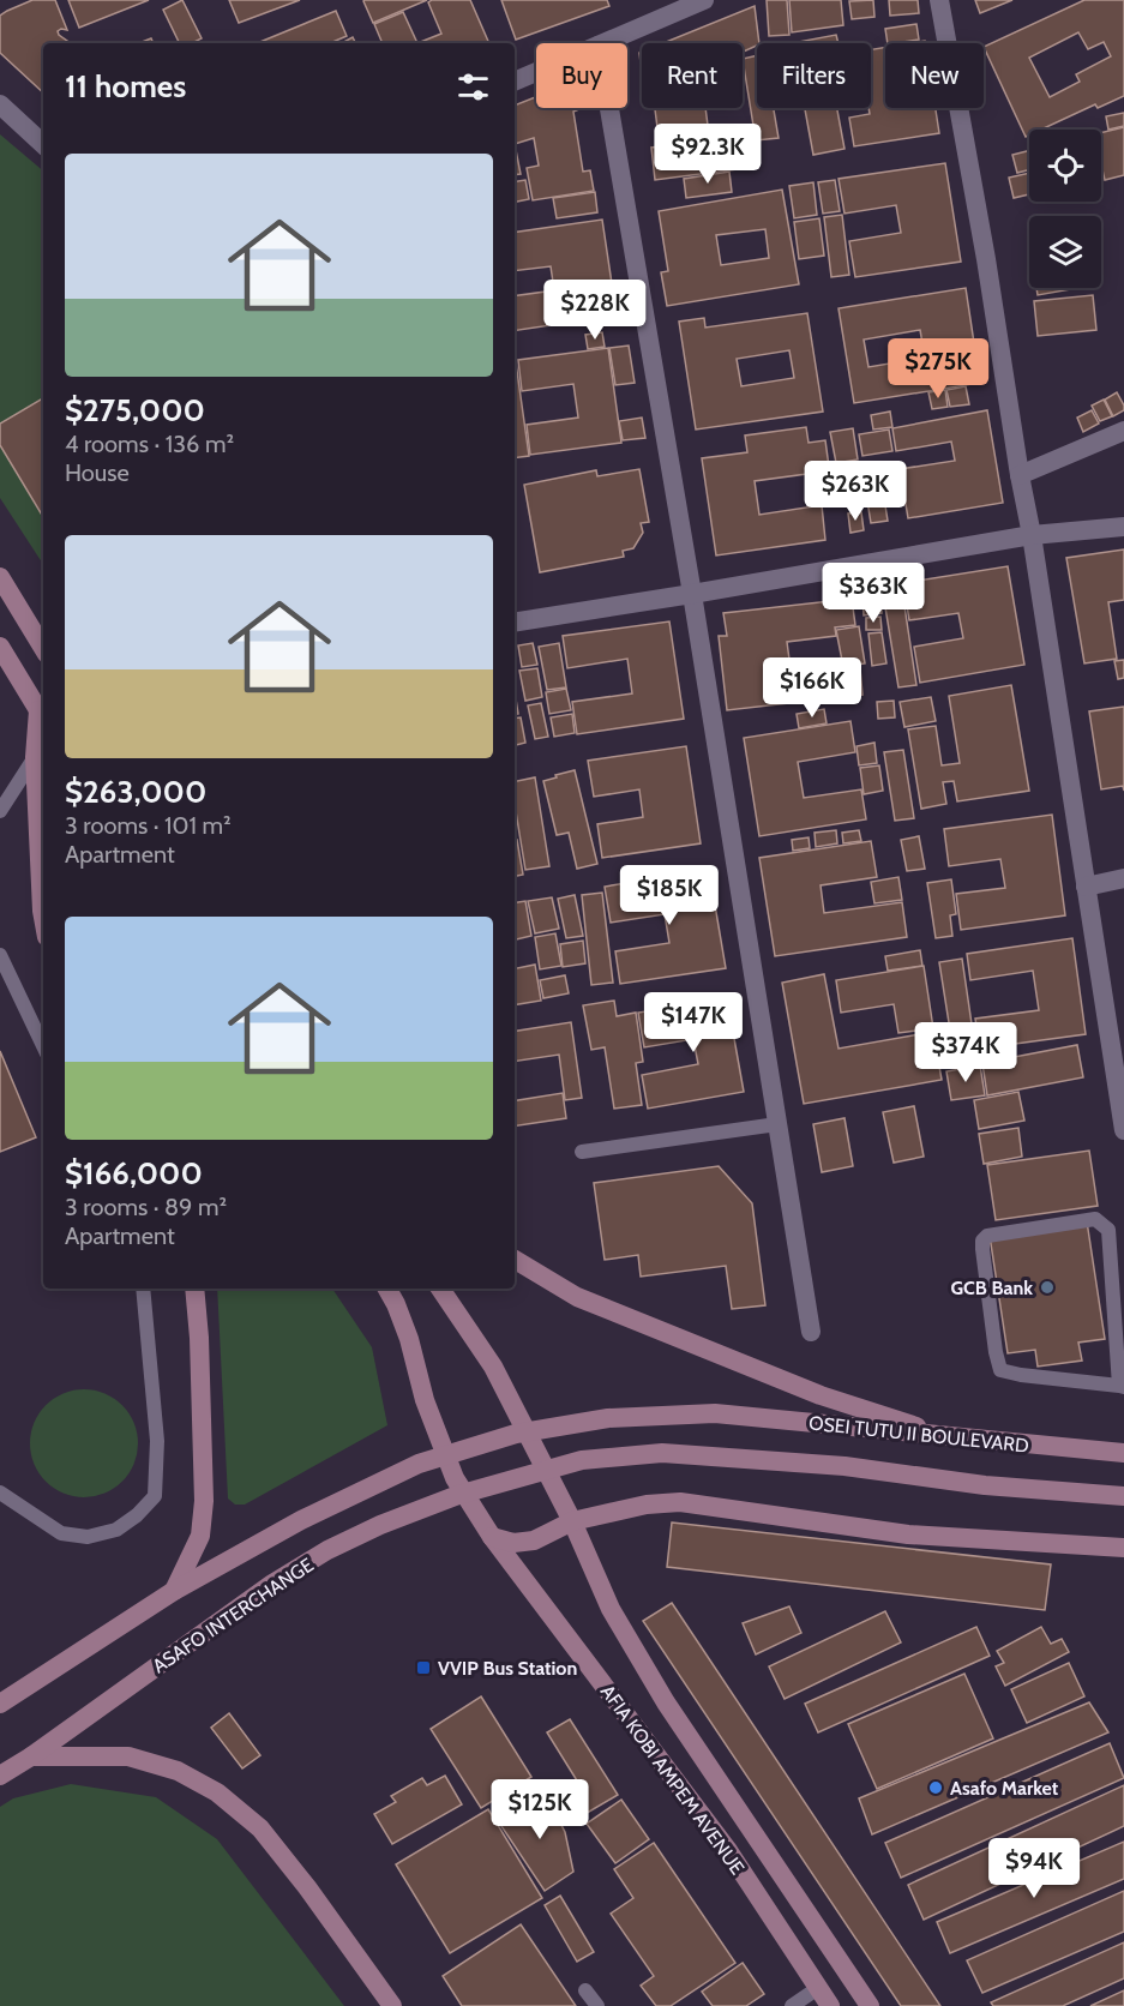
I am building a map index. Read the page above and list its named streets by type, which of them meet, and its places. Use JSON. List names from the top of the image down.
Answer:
{
  "streets": {
    "main road": ["OSEI TUTU II BOULEVARD", "ASAFO INTERCHANGE", "AFIA KOBI AMPEM AVENUE"]
  },
  "crossings": [
    ["OSEI TUTU II BOULEVARD", "ASAFO INTERCHANGE"]
  ],
  "places": {
    "other": ["GCB Bank", "Asafo Market"],
    "transit": ["VVIP Bus Station"]
  },
  "page": {
    "chip": [
      "Buy",
      "Rent",
      "Filters",
      "New"
    ],
    "heading": "11 homes",
    "price": [
      "$92.3K",
      "$228K",
      "$275K",
      "$263K",
      "$363K",
      "$166K",
      "$185K",
      "$147K",
      "$374K",
      "$125K",
      "$94K"
    ],
    "list": [
      {
        "name": "$275,000",
        "note": "4 rooms · 136 m² · House"
      },
      {
        "name": "$263,000",
        "note": "3 rooms · 101 m² · Apartment"
      },
      {
        "name": "$166,000",
        "note": "3 rooms · 89 m² · Apartment"
      }
    ]
  }
}
